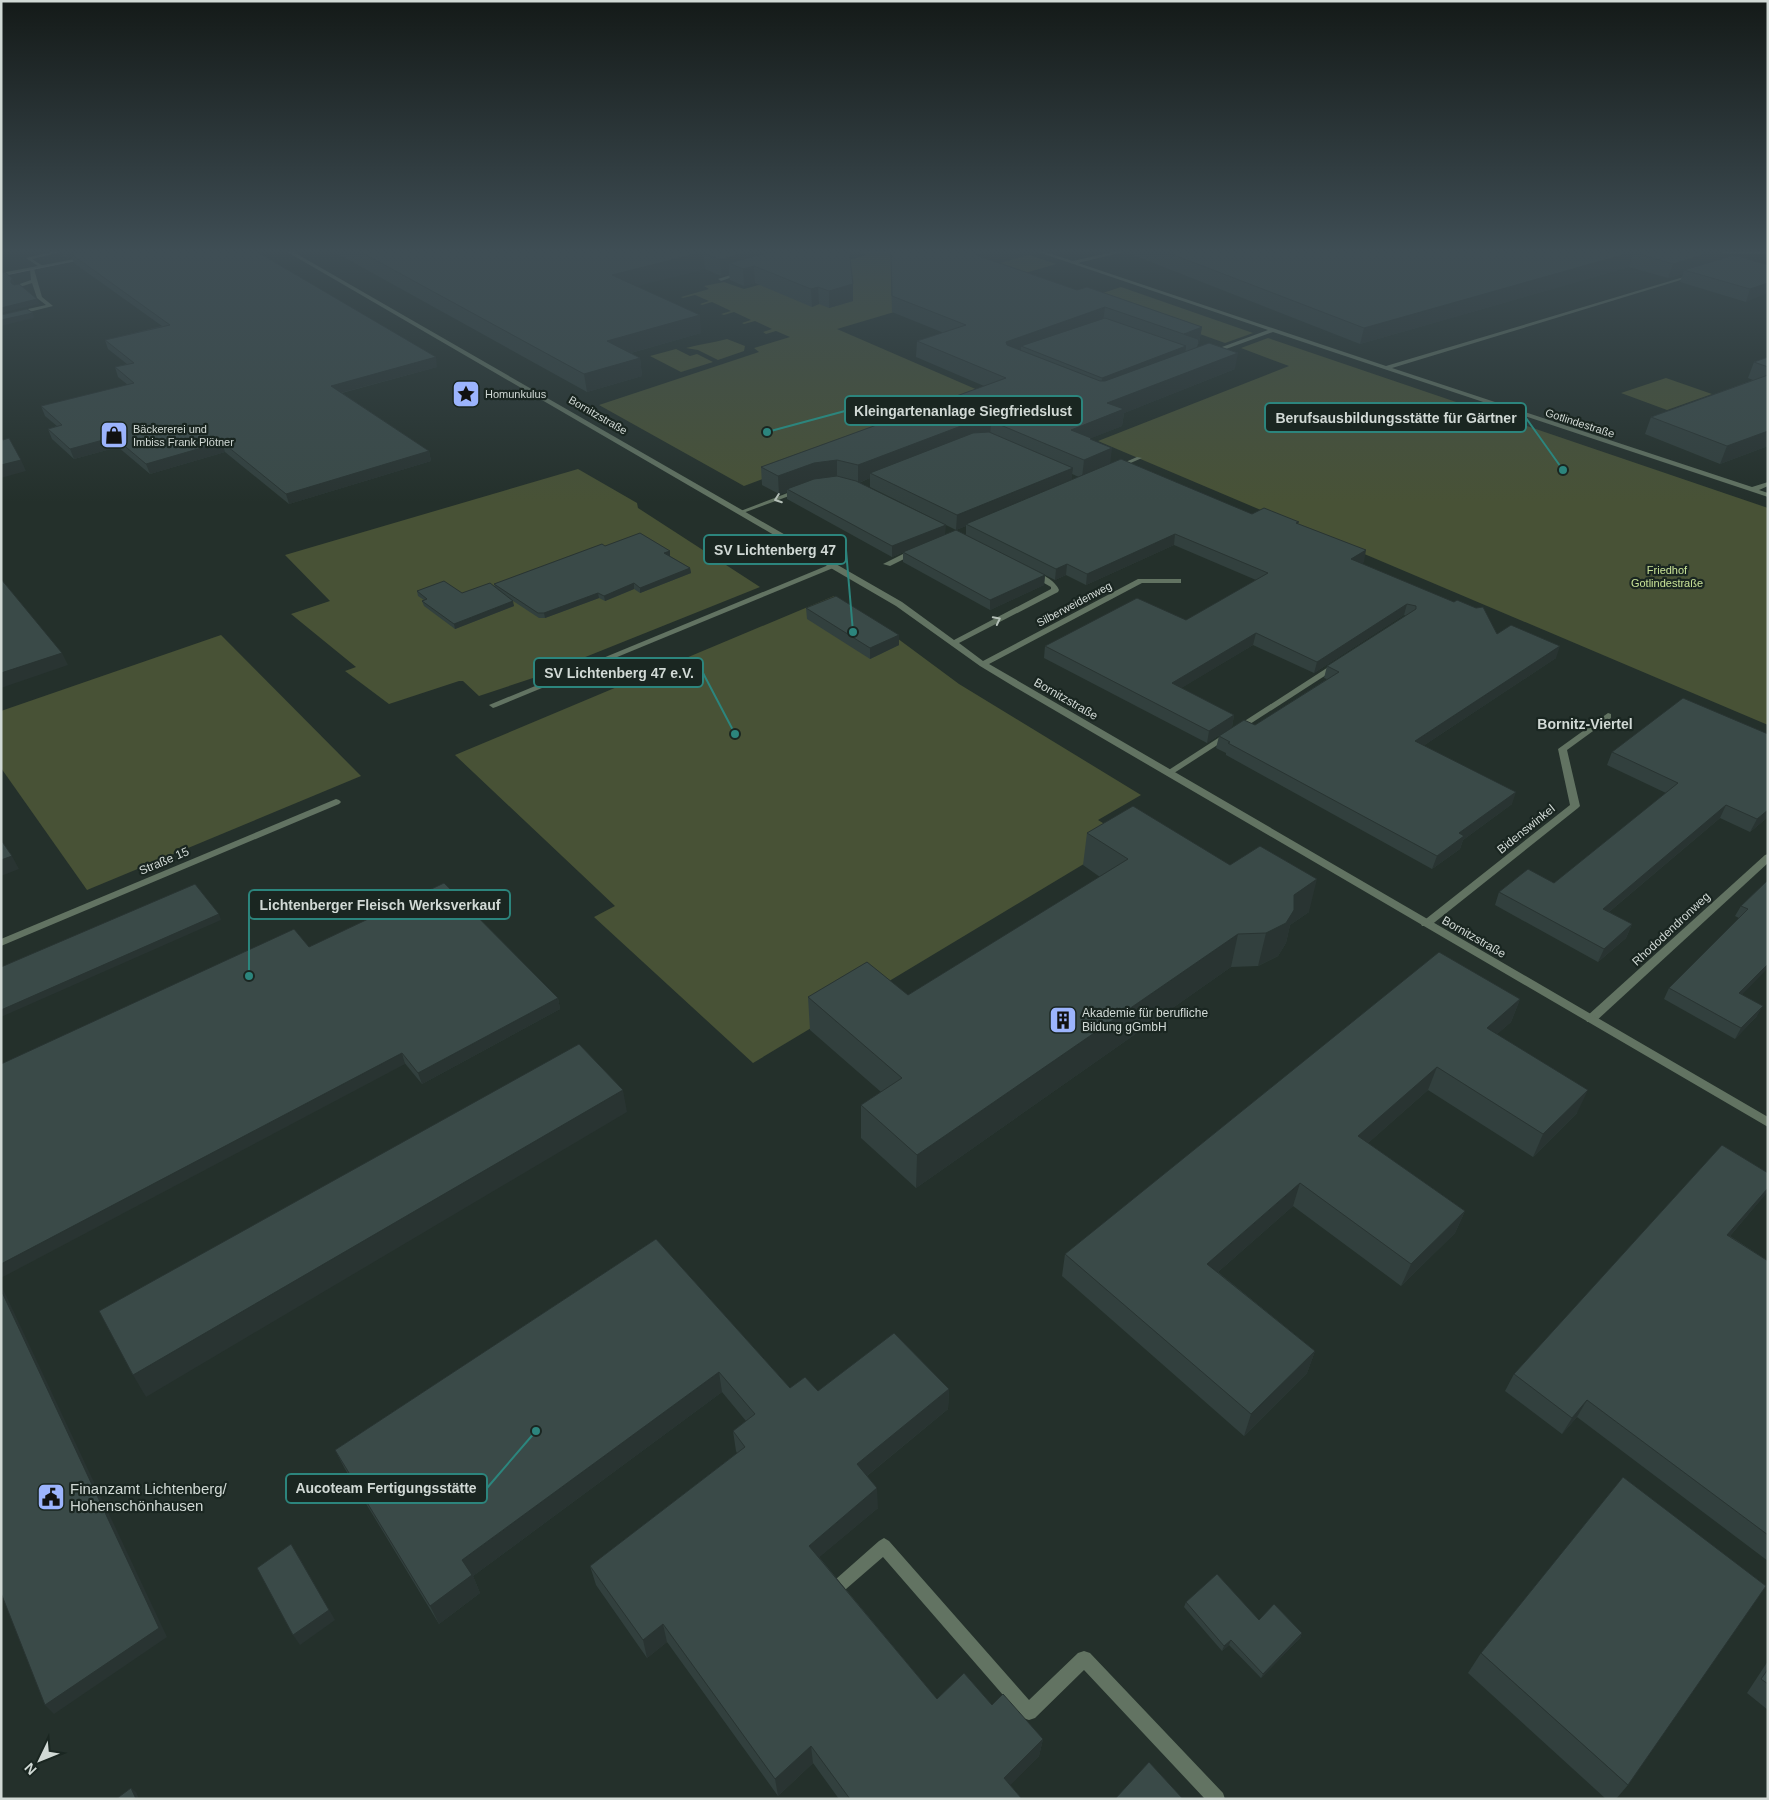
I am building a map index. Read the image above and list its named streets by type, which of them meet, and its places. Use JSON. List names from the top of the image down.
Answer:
{
  "streets": {
    "street": [
      "Bornitzstraße",
      "Gotlindestraße",
      "Silberweidenweg",
      "Bidenswinkel",
      "Straße 15",
      "Rhododendronweg"
    ]
  },
  "crossings": [
    ["Bornitzstraße", "Silberweidenweg"],
    ["Bornitzstraße", "Bidenswinkel"],
    ["Bornitzstraße", "Rhododendronweg"]
  ],
  "districts": ["Bornitz-Viertel"],
  "parks": ["Friedhof Gotlindestraße"],
  "places": {
    "place": ["Homunkulus"],
    "other": [
      "Kleingartenanlage Siegfriedslust",
      "Berufsausbildungsstätte für Gärtner",
      "SV Lichtenberg 47",
      "SV Lichtenberg 47 e.V.",
      "Lichtenberger Fleisch Werksverkauf",
      "Aucoteam Fertigungsstätte"
    ],
    "shop": ["Bäckererei und Imbiss Frank Plötner"],
    "building": ["Akademie für berufliche Bildung gGmbH"],
    "public building": ["Finanzamt Lichtenberg/ Hohenschönhausen"]
  },
  "north": "bottom left"
}
